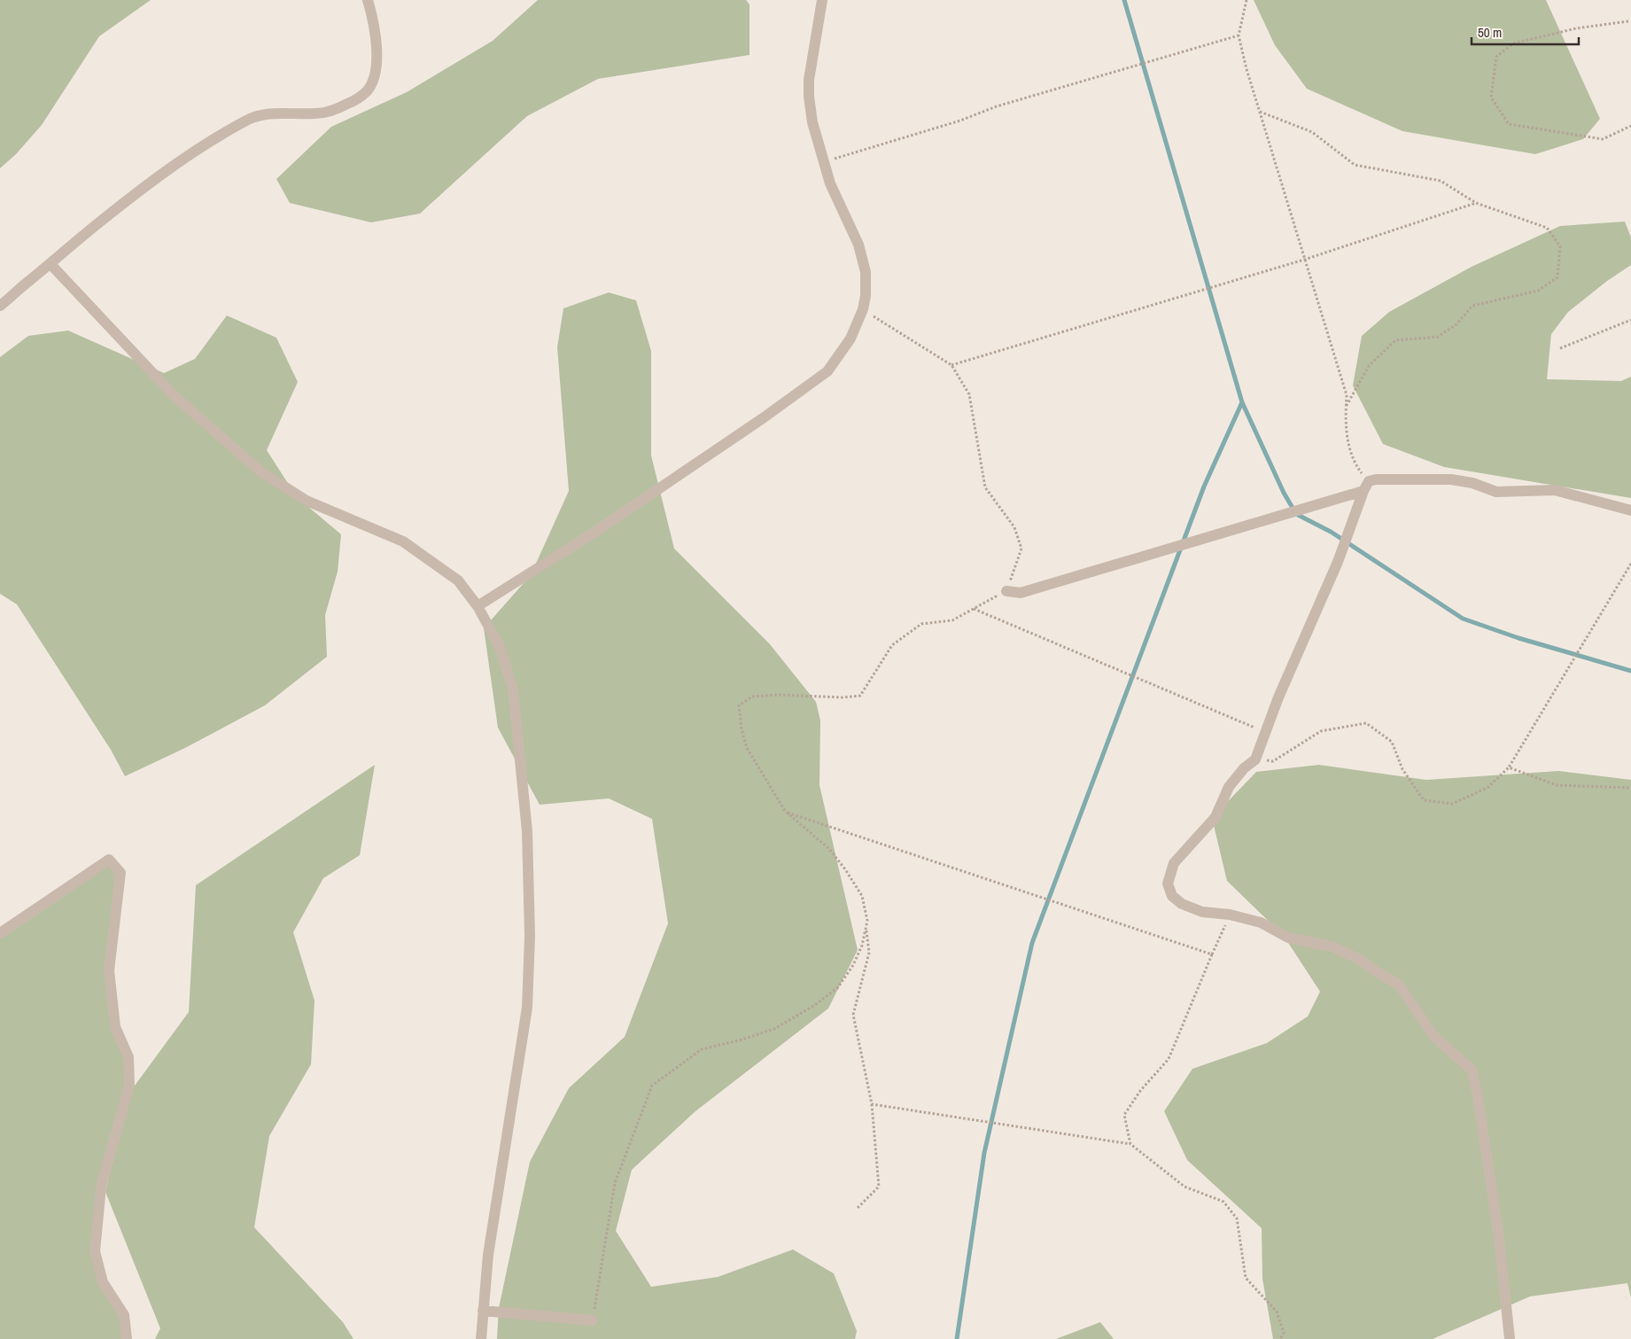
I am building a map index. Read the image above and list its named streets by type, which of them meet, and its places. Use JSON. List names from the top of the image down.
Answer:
{
  "scale_bar": "50 m"
}
